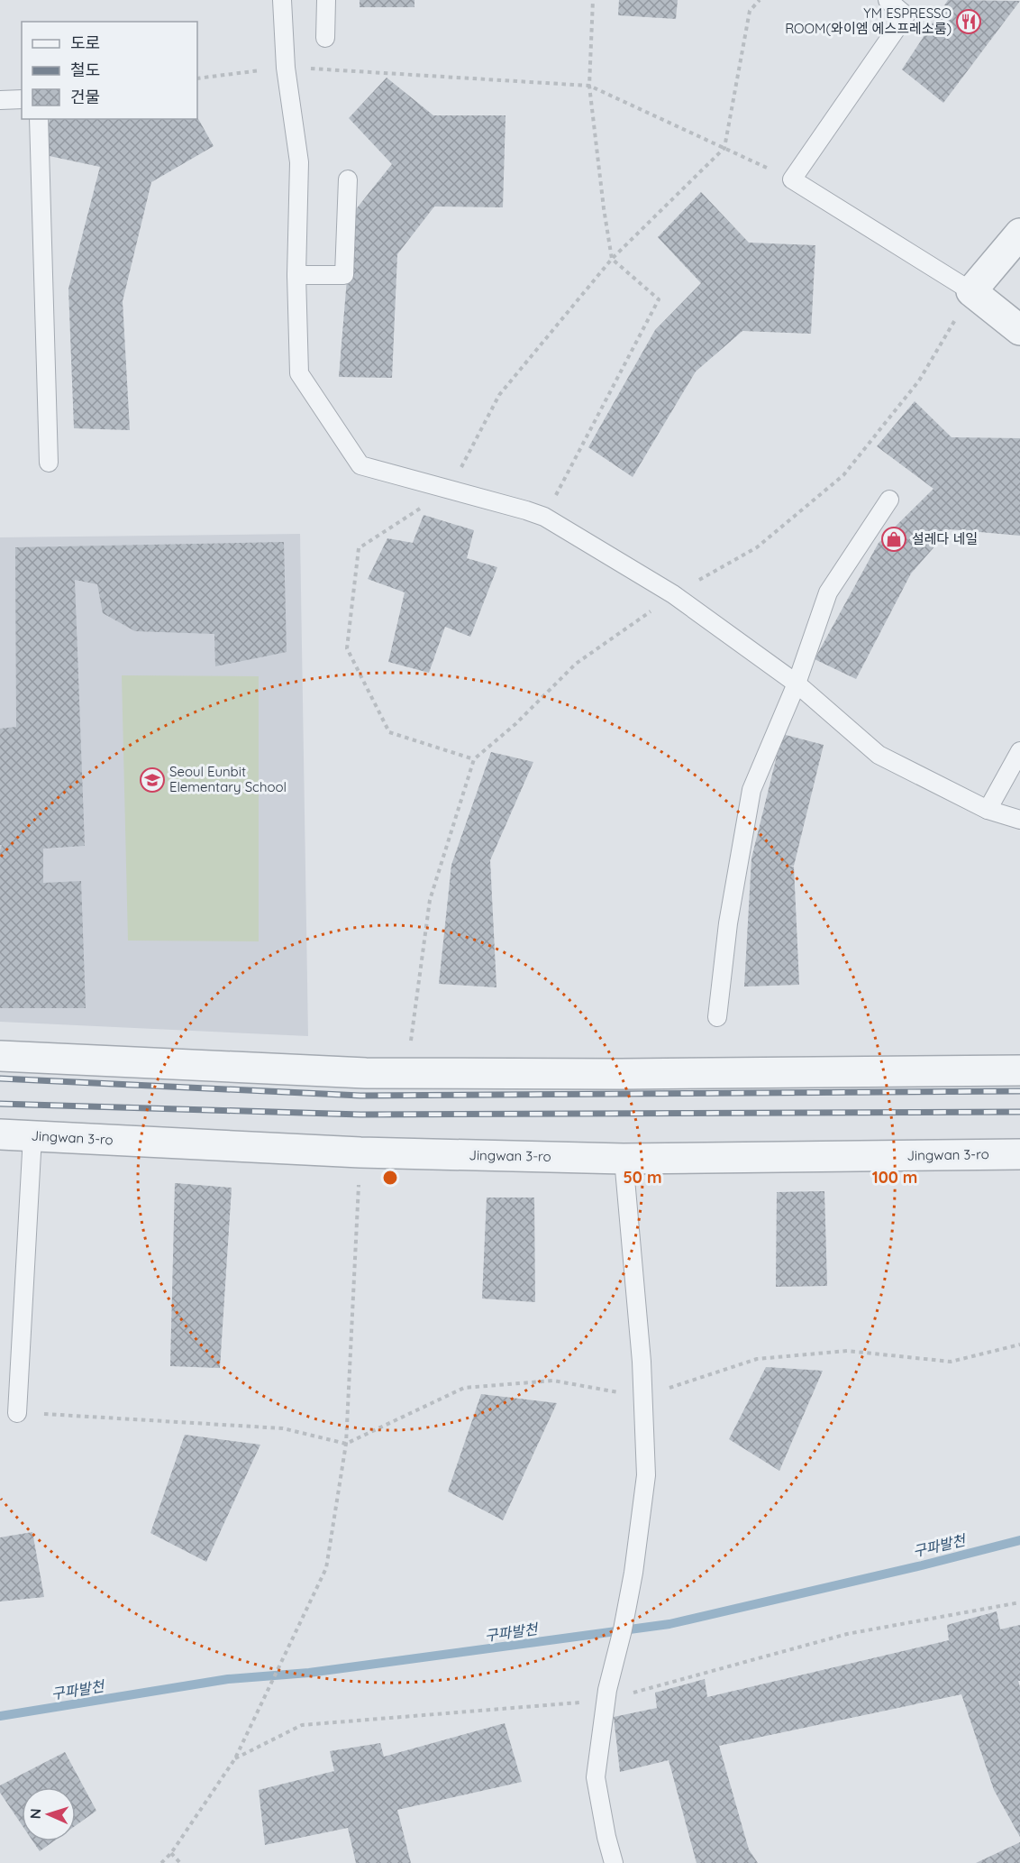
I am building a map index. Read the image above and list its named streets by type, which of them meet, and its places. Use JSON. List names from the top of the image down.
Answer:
{
  "streets": {
    "street": ["Jingwan 3-ro"]
  },
  "water": ["구파발천"],
  "places": {
    "restaurant": ["YM ESPRESSO ROOM(와이엠 에스프레소룸)"],
    "shop": ["설레다 네일"],
    "school or university": ["Seoul Eunbit Elementary School"]
  },
  "legend": ["도로", "철도", "건물"],
  "north": "left",
  "rings": ["50 m", "100 m"]
}
